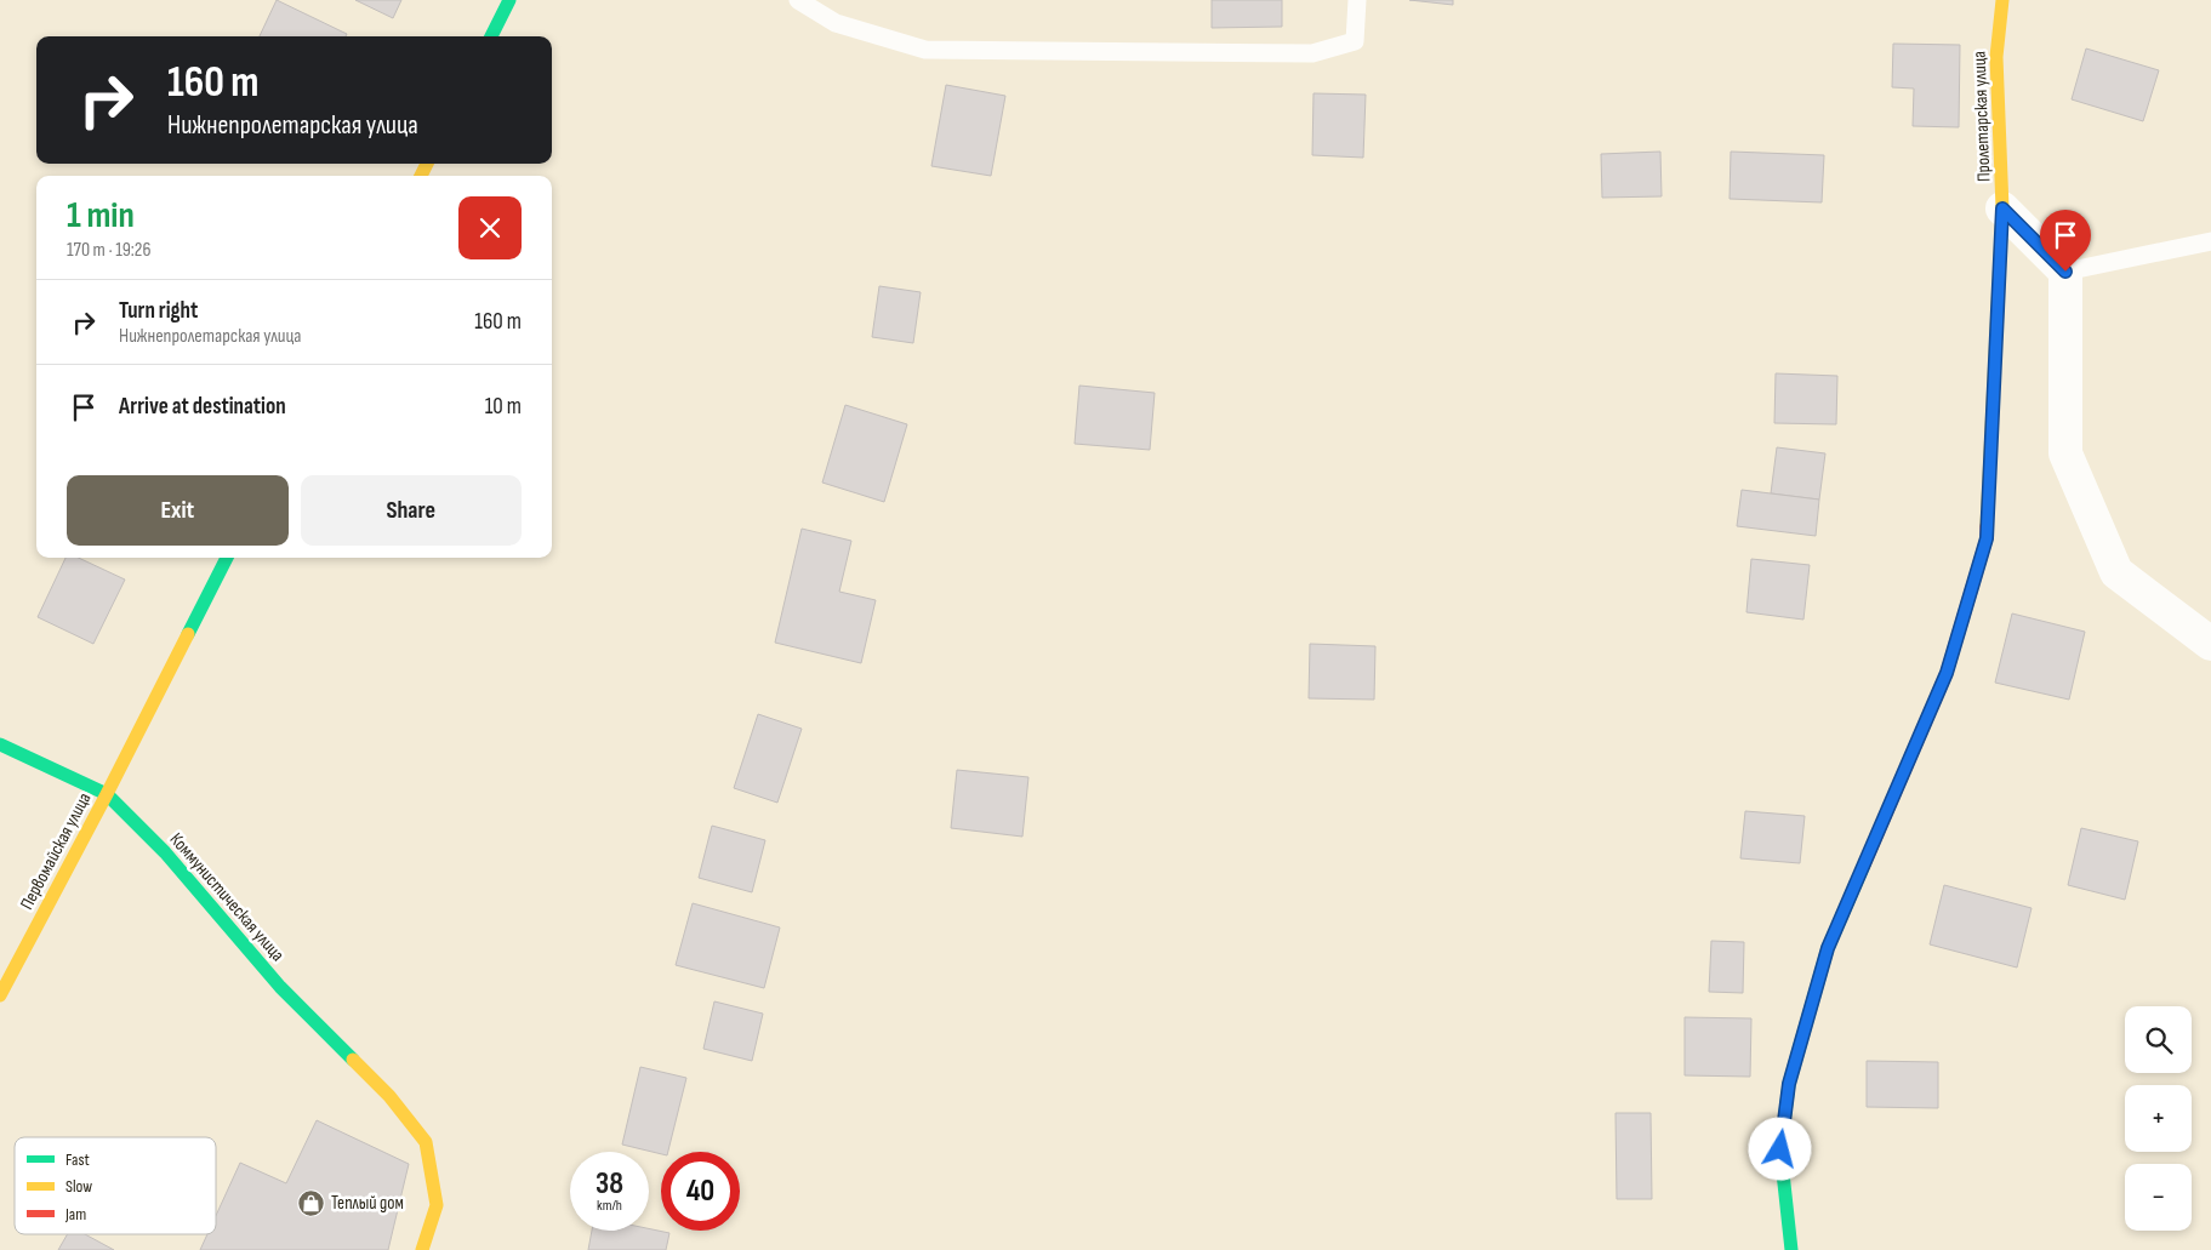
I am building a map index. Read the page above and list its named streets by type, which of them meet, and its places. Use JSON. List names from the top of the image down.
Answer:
{
  "streets": {
    "street": ["Пролетарская улица", "Первомайская улица", "Коммунистическая улица"]
  },
  "crossings": [
    ["Первомайская улица", "Коммунистическая улица"]
  ],
  "places": {
    "shop": ["Теплый дом"]
  },
  "legend": ["Fast", "Slow", "Jam"],
  "page": {
    "turn": ["160 m", "Нижнепролетарская улица"],
    "heading": ["1 min", "170 m · 19:26"],
    "list": [
      {
        "name": "Turn right",
        "note": "Нижнепролетарская улица",
        "value": "160 m"
      },
      {
        "name": "Arrive at destination",
        "value": "10 m"
      }
    ],
    "buttons": ["Exit", "Share"],
    "map_buttons": ["+", "−"],
    "speed": "38 km/h",
    "limit": "40"
  }
}
